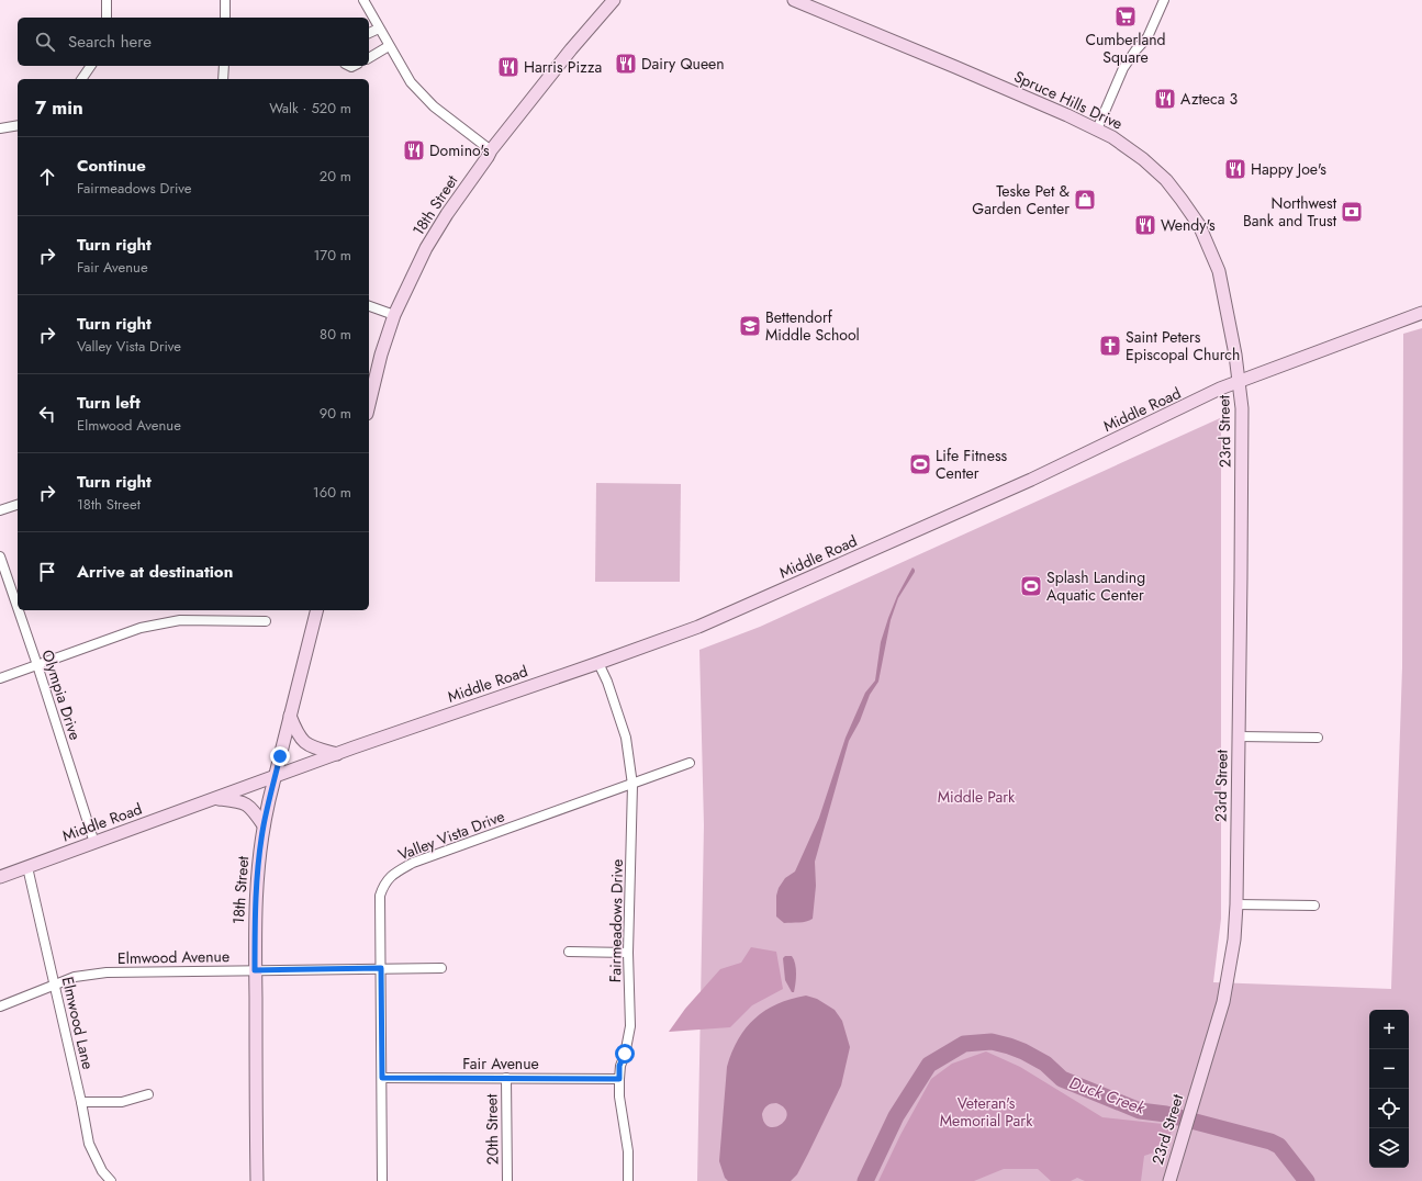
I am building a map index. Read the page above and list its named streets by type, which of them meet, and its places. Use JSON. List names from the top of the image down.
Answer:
{
  "streets": {
    "main road": [
      "Spruce Hills Drive",
      "18th Street",
      "Middle Road",
      "23rd Street"
    ],
    "street": [
      "Olympia Drive",
      "Valley Vista Drive",
      "Fairmeadows Drive",
      "Elmwood Avenue",
      "Elmwood Lane",
      "Fair Avenue",
      "20th Street"
    ]
  },
  "crossings": [
    ["Spruce Hills Drive", "Middle Road"],
    ["Spruce Hills Drive", "23rd Street"],
    ["18th Street", "Middle Road"],
    ["18th Street", "Elmwood Avenue"],
    ["Middle Road", "23rd Street"],
    ["Middle Road", "Olympia Drive"],
    ["Middle Road", "Fairmeadows Drive"],
    ["Middle Road", "Elmwood Lane"],
    ["Valley Vista Drive", "Fairmeadows Drive"],
    ["Valley Vista Drive", "Elmwood Avenue"],
    ["Valley Vista Drive", "Fair Avenue"],
    ["Fairmeadows Drive", "Fair Avenue"],
    ["Elmwood Avenue", "Elmwood Lane"],
    ["Fair Avenue", "20th Street"]
  ],
  "water": ["Duck Creek"],
  "parks": ["Middle Park", "Veteran's Memorial Park"],
  "places": {
    "supermarket": ["Cumberland Square"],
    "restaurant": [
      "Dairy Queen",
      "Harris Pizza",
      "Azteca 3",
      "Domino's",
      "Happy Joe's",
      "Wendy's"
    ],
    "shop": ["Teske Pet & Garden Center"],
    "bank": ["Northwest Bank and Trust"],
    "school or university": ["Bettendorf Middle School"],
    "church": ["Saint Peters Episcopal Church"],
    "sports": ["Life Fitness Center", "Splash Landing Aquatic Center"]
  },
  "page": {
    "search": "Search here",
    "heading": ["7 min", "Walk · 520 m"],
    "list": [
      ["Continue", "Fairmeadows Drive", "20 m"],
      ["Turn right", "Fair Avenue", "170 m"],
      ["Turn right", "Valley Vista Drive", "80 m"],
      ["Turn left", "Elmwood Avenue", "90 m"],
      ["Turn right", "18th Street", "160 m"],
      "Arrive at destination"
    ],
    "map_buttons": ["+", "−"]
  }
}
